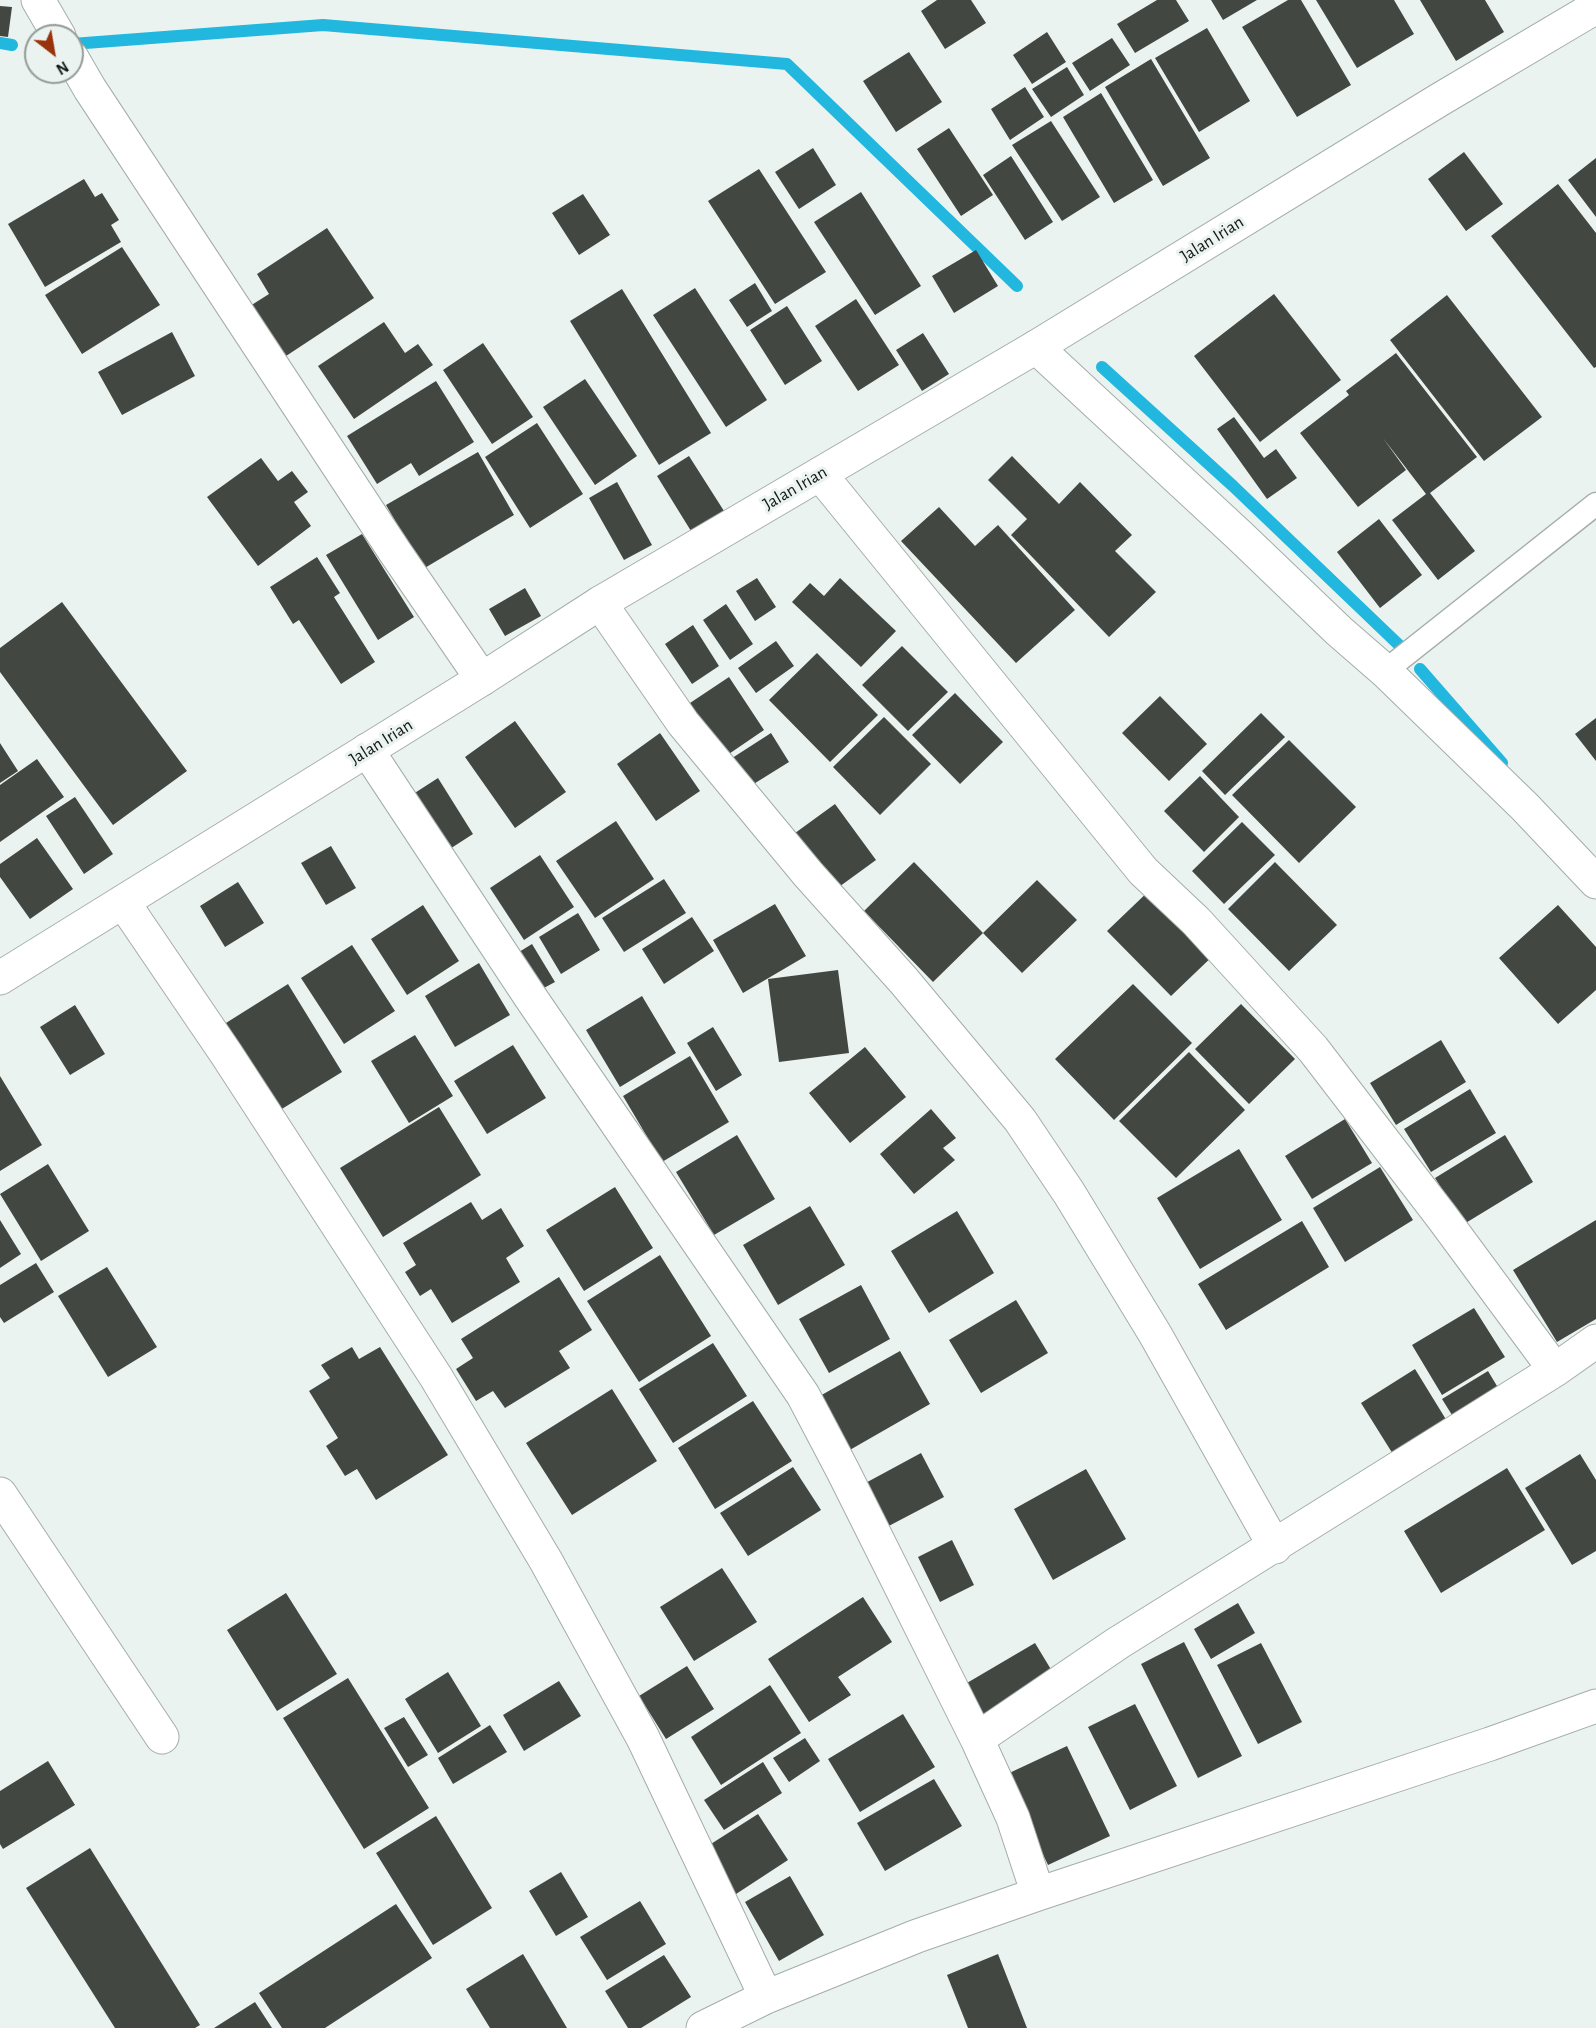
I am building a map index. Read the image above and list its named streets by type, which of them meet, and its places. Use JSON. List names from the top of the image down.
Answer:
{
  "streets": {
    "street": ["Jalan Irian"]
  },
  "north": "bottom right"
}
